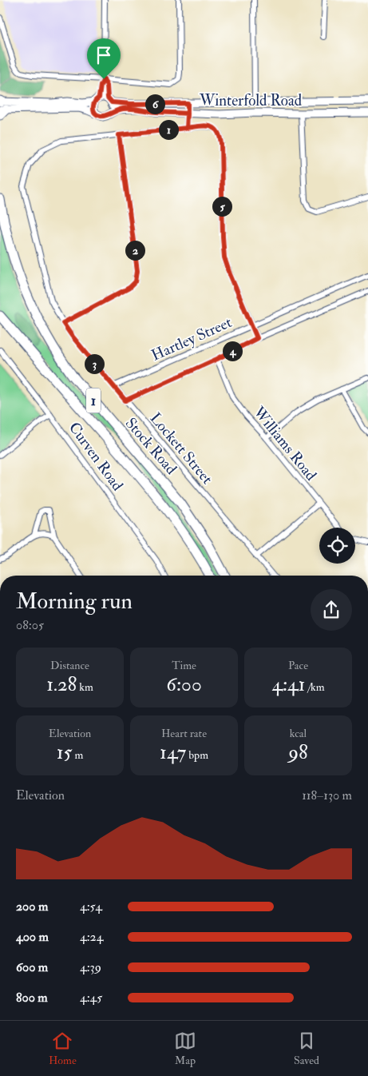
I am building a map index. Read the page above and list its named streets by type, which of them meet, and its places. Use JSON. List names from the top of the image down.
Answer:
{
  "streets": {
    "highway": ["1", "Stock Road"],
    "main road": ["Winterfold Road"],
    "street": [
      "Hartley Street",
      "Williams Road",
      "Lockett Street",
      "Curven Road"
    ]
  },
  "crossings": [
    ["Hartley Street", "Williams Road"],
    ["Hartley Street", "Lockett Street"]
  ],
  "page": {
    "pins": [
      "6",
      "1",
      "5",
      "2",
      "4",
      "3"
    ],
    "heading": ["Morning run", "08:05"],
    "stats": [
      ["Distance", "1.28 km"],
      ["Time", "6:00"],
      ["Pace", "4:41 /km"],
      ["Elevation", "15 m"],
      ["Heart rate", "147 bpm"],
      ["kcal", "98"]
    ],
    "chart": ["Elevation", "118–130 m"],
    "list": [
      {
        "name": "200 m",
        "note": "4:54"
      },
      {
        "name": "400 m",
        "note": "4:24"
      },
      {
        "name": "600 m",
        "note": "4:39"
      },
      {
        "name": "800 m",
        "note": "4:45"
      }
    ],
    "tabs": ["Home", "Map", "Saved"]
  }
}
